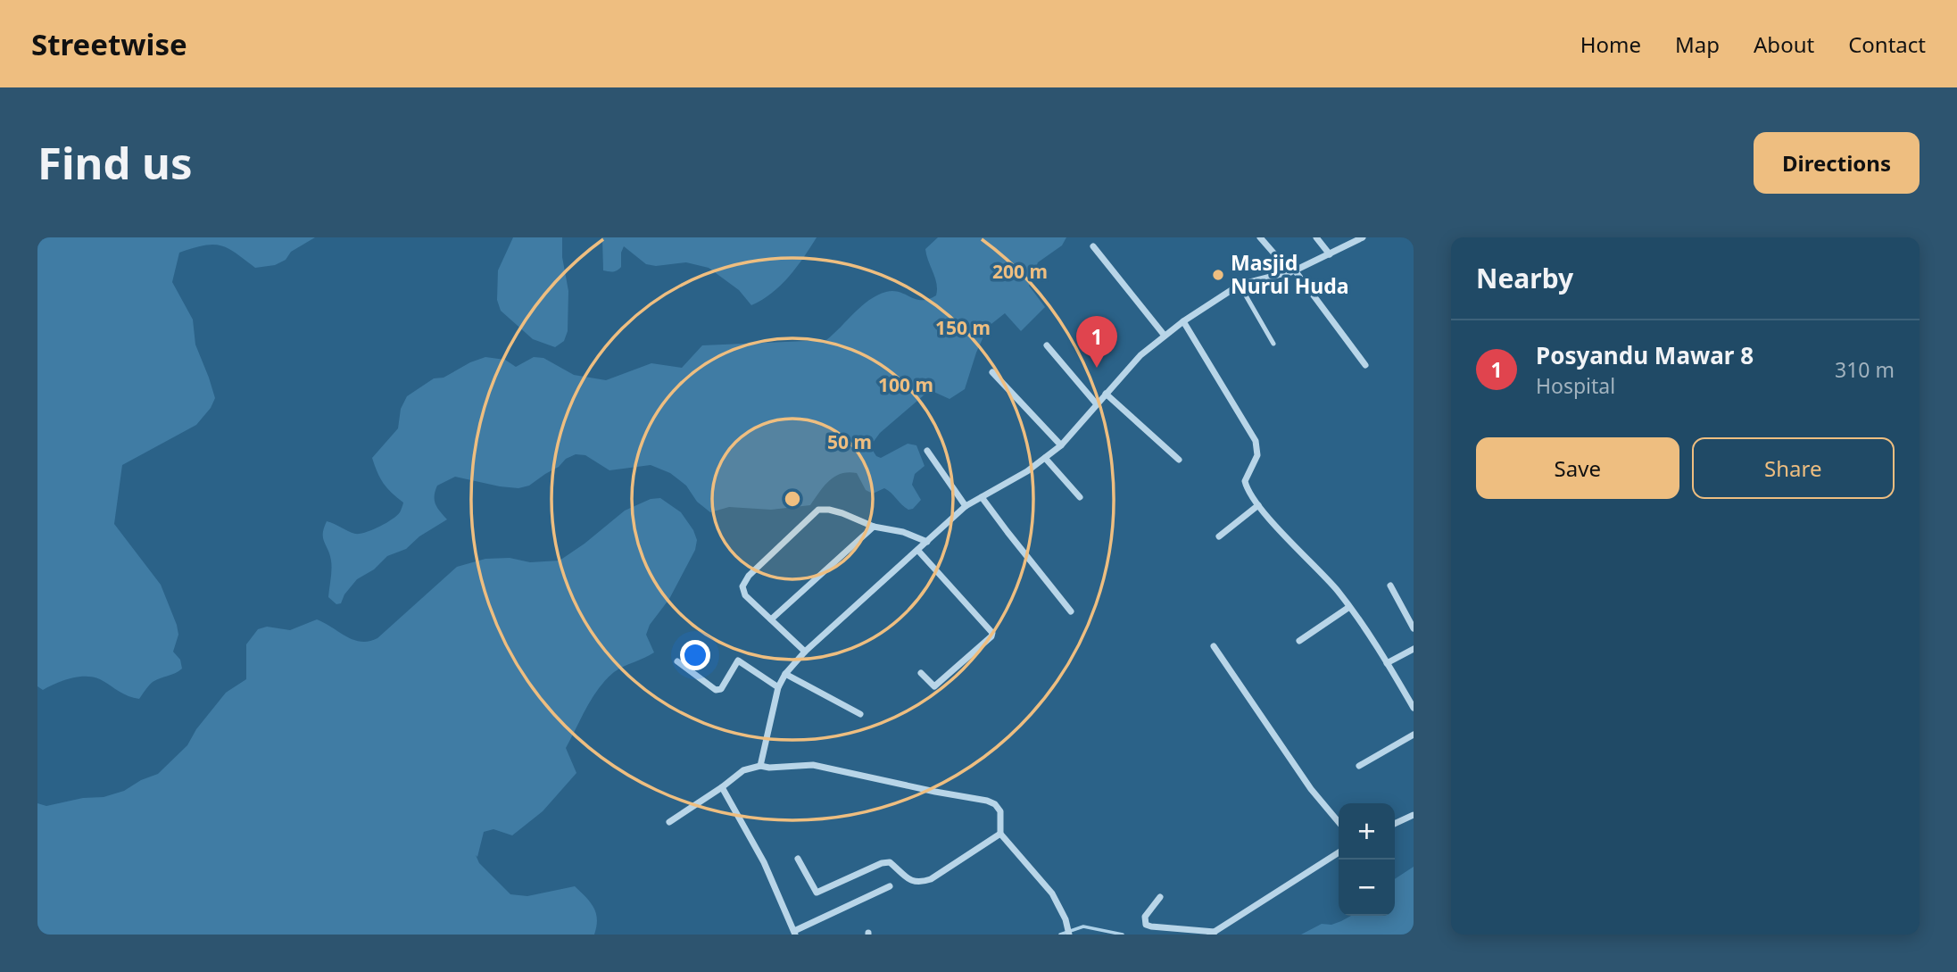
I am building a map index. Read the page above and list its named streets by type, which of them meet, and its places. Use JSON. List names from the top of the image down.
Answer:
{
  "places": ["Masjid Nurul Huda"],
  "page": {
    "header": "Streetwise",
    "nav": [
      "Home",
      "Map",
      "About",
      "Contact"
    ],
    "buttons": [
      "Directions",
      ["Save", "Share"]
    ],
    "title": "Find us",
    "heading": "Nearby",
    "pins": "1",
    "list": [
      {
        "mark": "1",
        "name": "Posyandu Mawar 8",
        "note": "Hospital",
        "value": "310 m"
      }
    ],
    "map_buttons": ["+", "−"]
  },
  "rings": [
    "200 m",
    "150 m",
    "100 m",
    "50 m"
  ]
}
